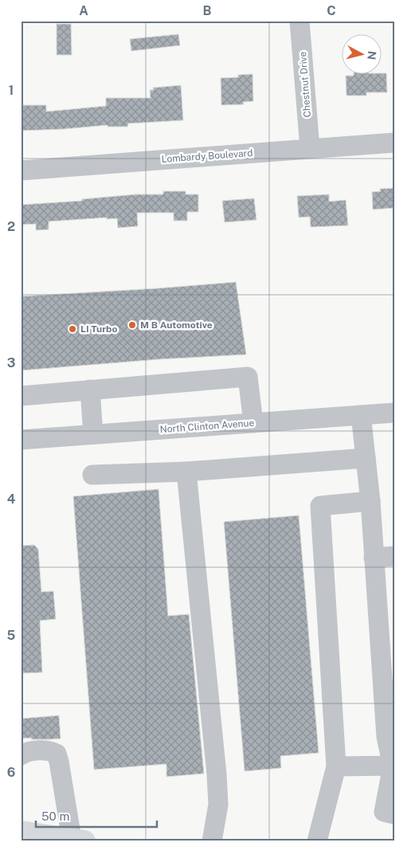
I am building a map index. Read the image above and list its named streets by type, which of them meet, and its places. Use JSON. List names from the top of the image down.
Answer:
{
  "streets": {
    "street": ["Chestnut Drive", "Lombardy Boulevard", "North Clinton Avenue"]
  },
  "crossings": [
    ["Chestnut Drive", "Lombardy Boulevard"]
  ],
  "places": ["M B Automotive", "LI Turbo"],
  "scale_bar": "50 m",
  "north": "right",
  "grid": {
    "columns": ["A", "B", "C"],
    "rows": [
      "1",
      "2",
      "3",
      "4",
      "5",
      "6"
    ]
  }
}
